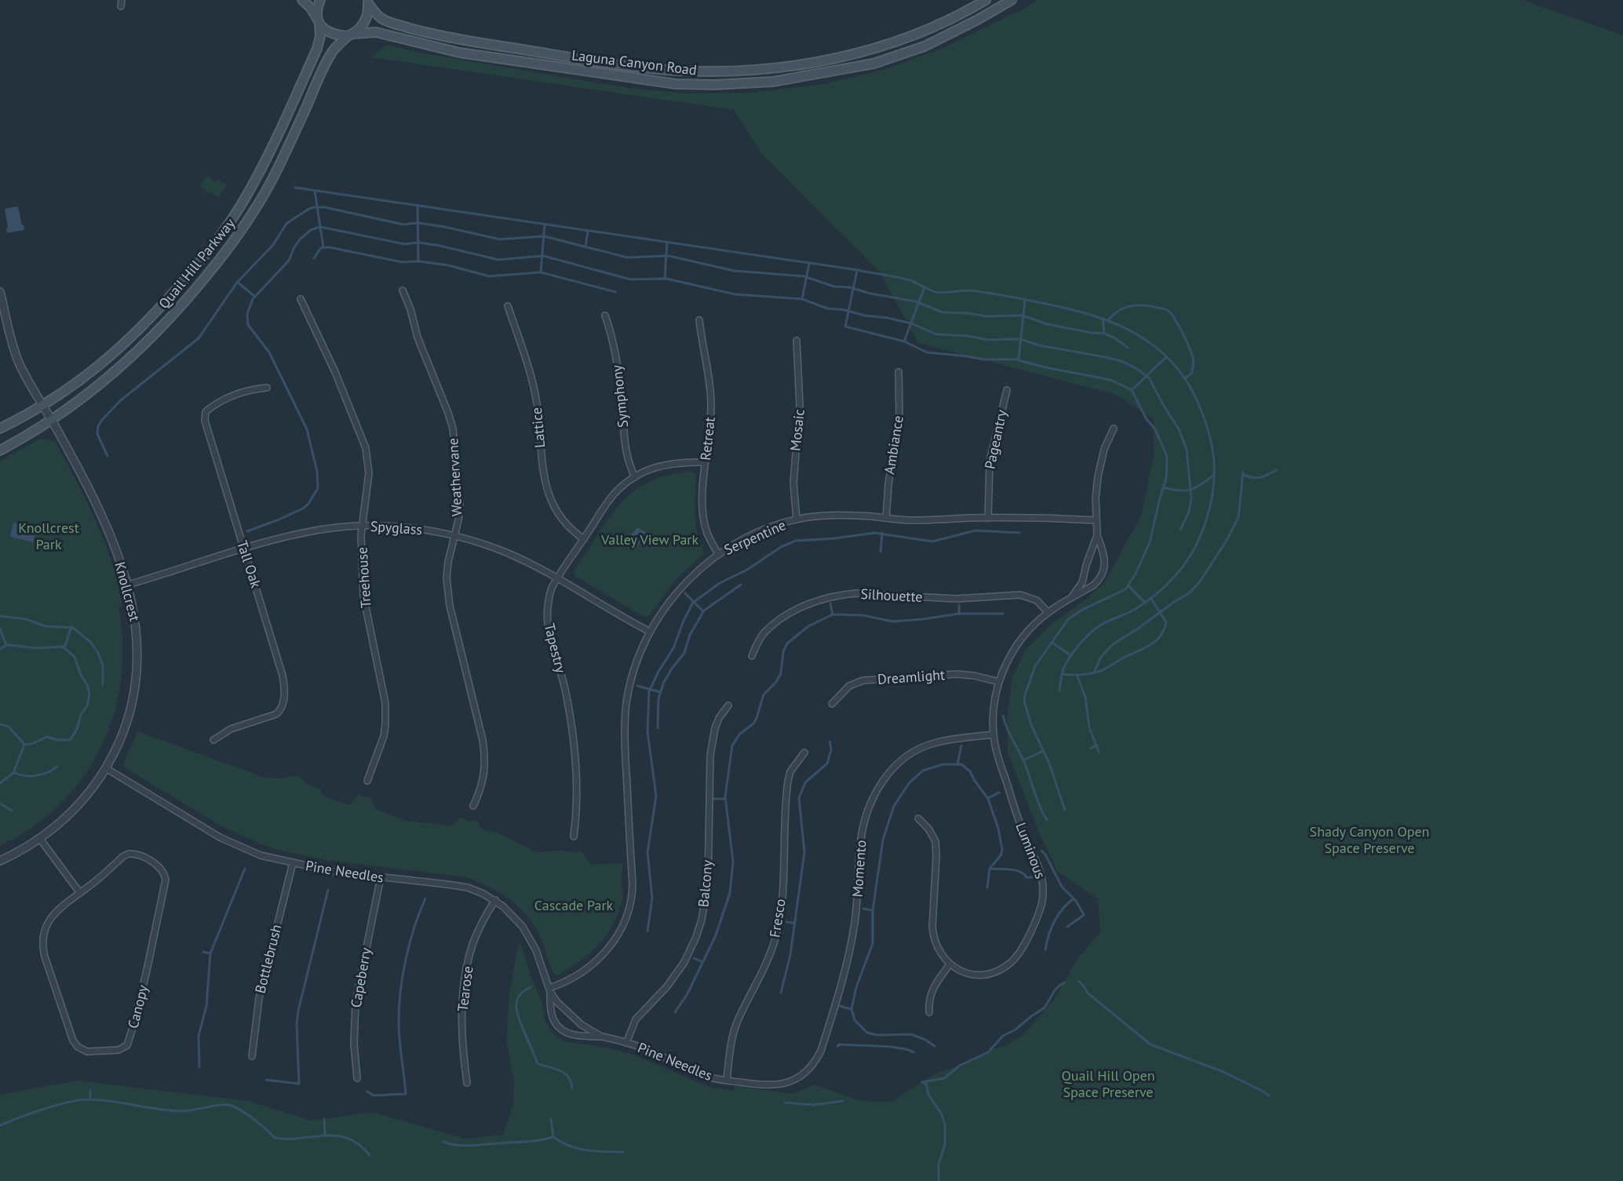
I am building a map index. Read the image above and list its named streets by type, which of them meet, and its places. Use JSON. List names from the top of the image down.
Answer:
{
  "streets": {
    "main road": ["Laguna Canyon Road", "Quail Hill Parkway"],
    "street": [
      "Symphony",
      "Lattice",
      "Mosaic",
      "Retreat",
      "Pageantry",
      "Ambiance",
      "Weathervane",
      "Spyglass",
      "Serpentine",
      "Tall Oak",
      "Treehouse",
      "Knollcrest",
      "Silhouette",
      "Tapestry",
      "Dreamlight",
      "Luminous",
      "Momento",
      "Pine Needles",
      "Balcony",
      "Fresco",
      "Bottlebrush",
      "Capeberry",
      "Tearose",
      "Canopy"
    ]
  },
  "crossings": [
    ["Laguna Canyon Road", "Quail Hill Parkway"],
    ["Quail Hill Parkway", "Knollcrest"],
    ["Symphony", "Tapestry"],
    ["Lattice", "Tapestry"],
    ["Mosaic", "Serpentine"],
    ["Retreat", "Serpentine"],
    ["Retreat", "Tapestry"],
    ["Pageantry", "Serpentine"],
    ["Ambiance", "Serpentine"],
    ["Weathervane", "Spyglass"],
    ["Spyglass", "Serpentine"],
    ["Spyglass", "Tall Oak"],
    ["Spyglass", "Treehouse"],
    ["Spyglass", "Knollcrest"],
    ["Spyglass", "Tapestry"],
    ["Serpentine", "Luminous"],
    ["Serpentine", "Pine Needles"],
    ["Knollcrest", "Pine Needles"],
    ["Silhouette", "Luminous"],
    ["Dreamlight", "Luminous"],
    ["Luminous", "Momento"],
    ["Momento", "Pine Needles"],
    ["Pine Needles", "Balcony"],
    ["Pine Needles", "Fresco"],
    ["Pine Needles", "Bottlebrush"],
    ["Pine Needles", "Capeberry"],
    ["Pine Needles", "Tearose"]
  ],
  "parks": [
    "Knollcrest Park",
    "Valley View Park",
    "Shady Canyon Open Space Preserve",
    "Cascade Park",
    "Quail Hill Open Space Preserve"
  ]
}
